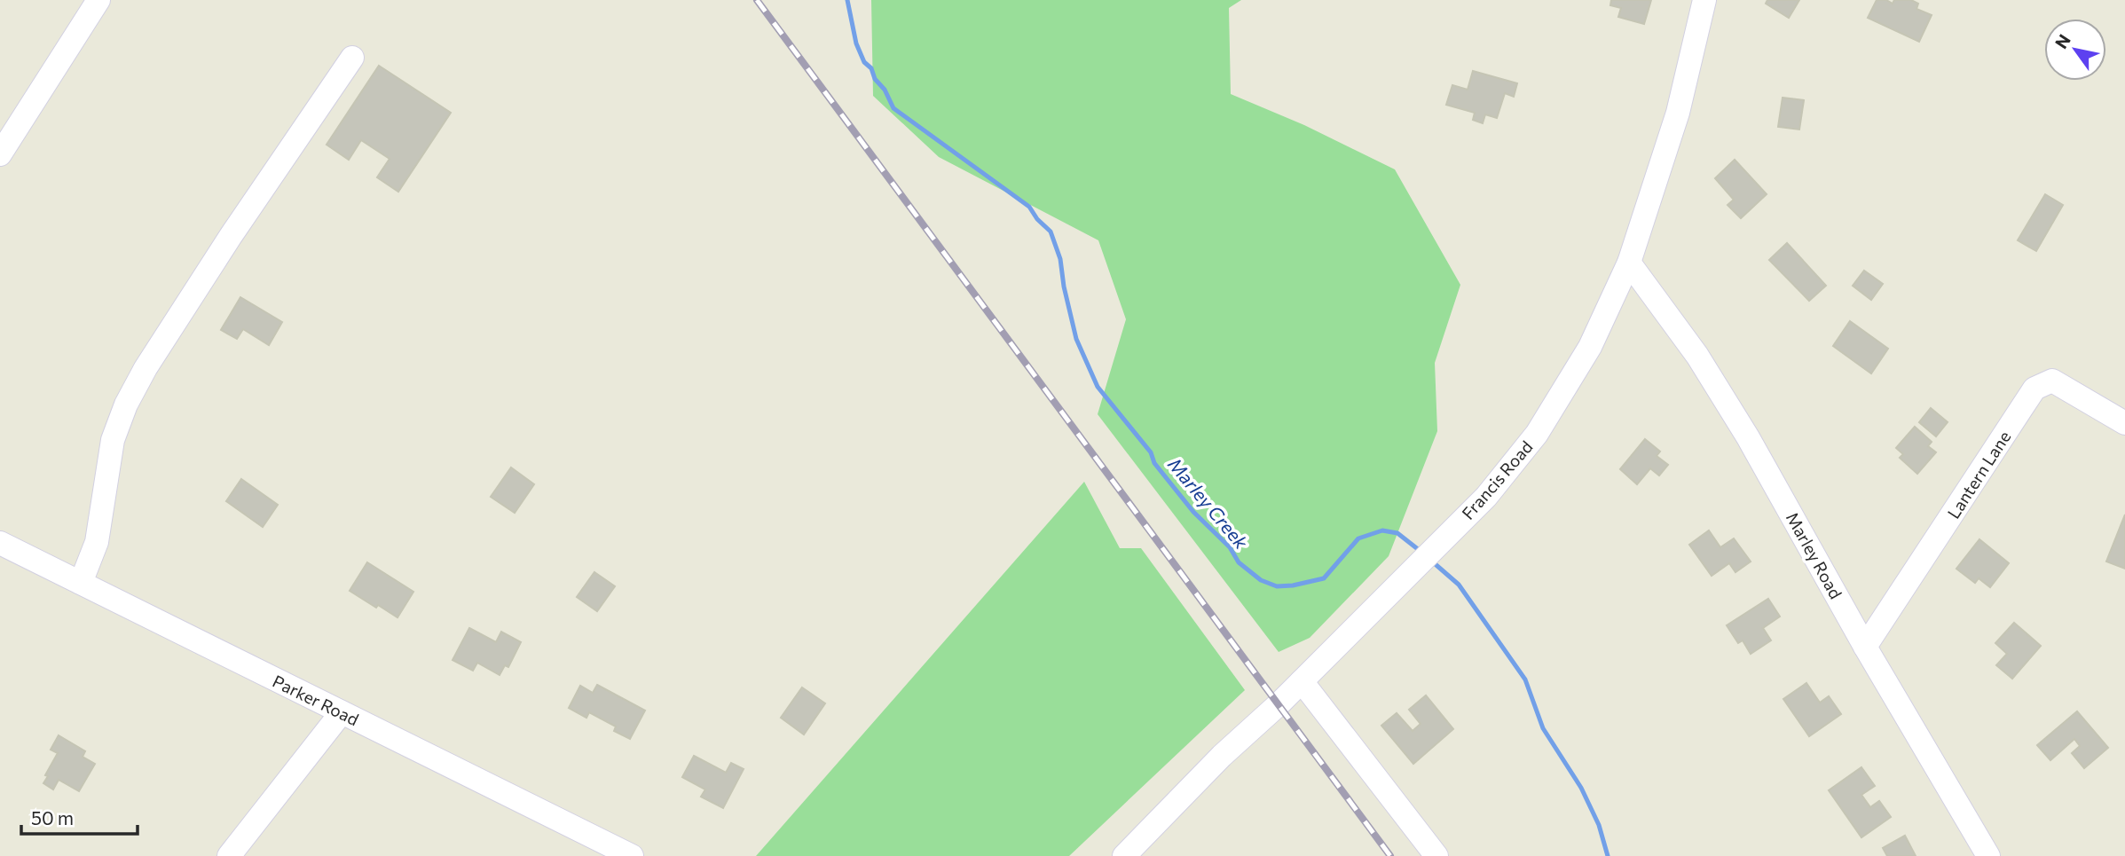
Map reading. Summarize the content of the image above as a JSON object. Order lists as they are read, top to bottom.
{
  "streets": {
    "street": [
      "Lantern Lane",
      "Francis Road",
      "Marley Road",
      "Parker Road"
    ]
  },
  "crossings": [
    ["Lantern Lane", "Marley Road"],
    ["Francis Road", "Marley Road"]
  ],
  "water": ["Marley Creek"],
  "scale_bar": "50 m",
  "north": "top left"
}
